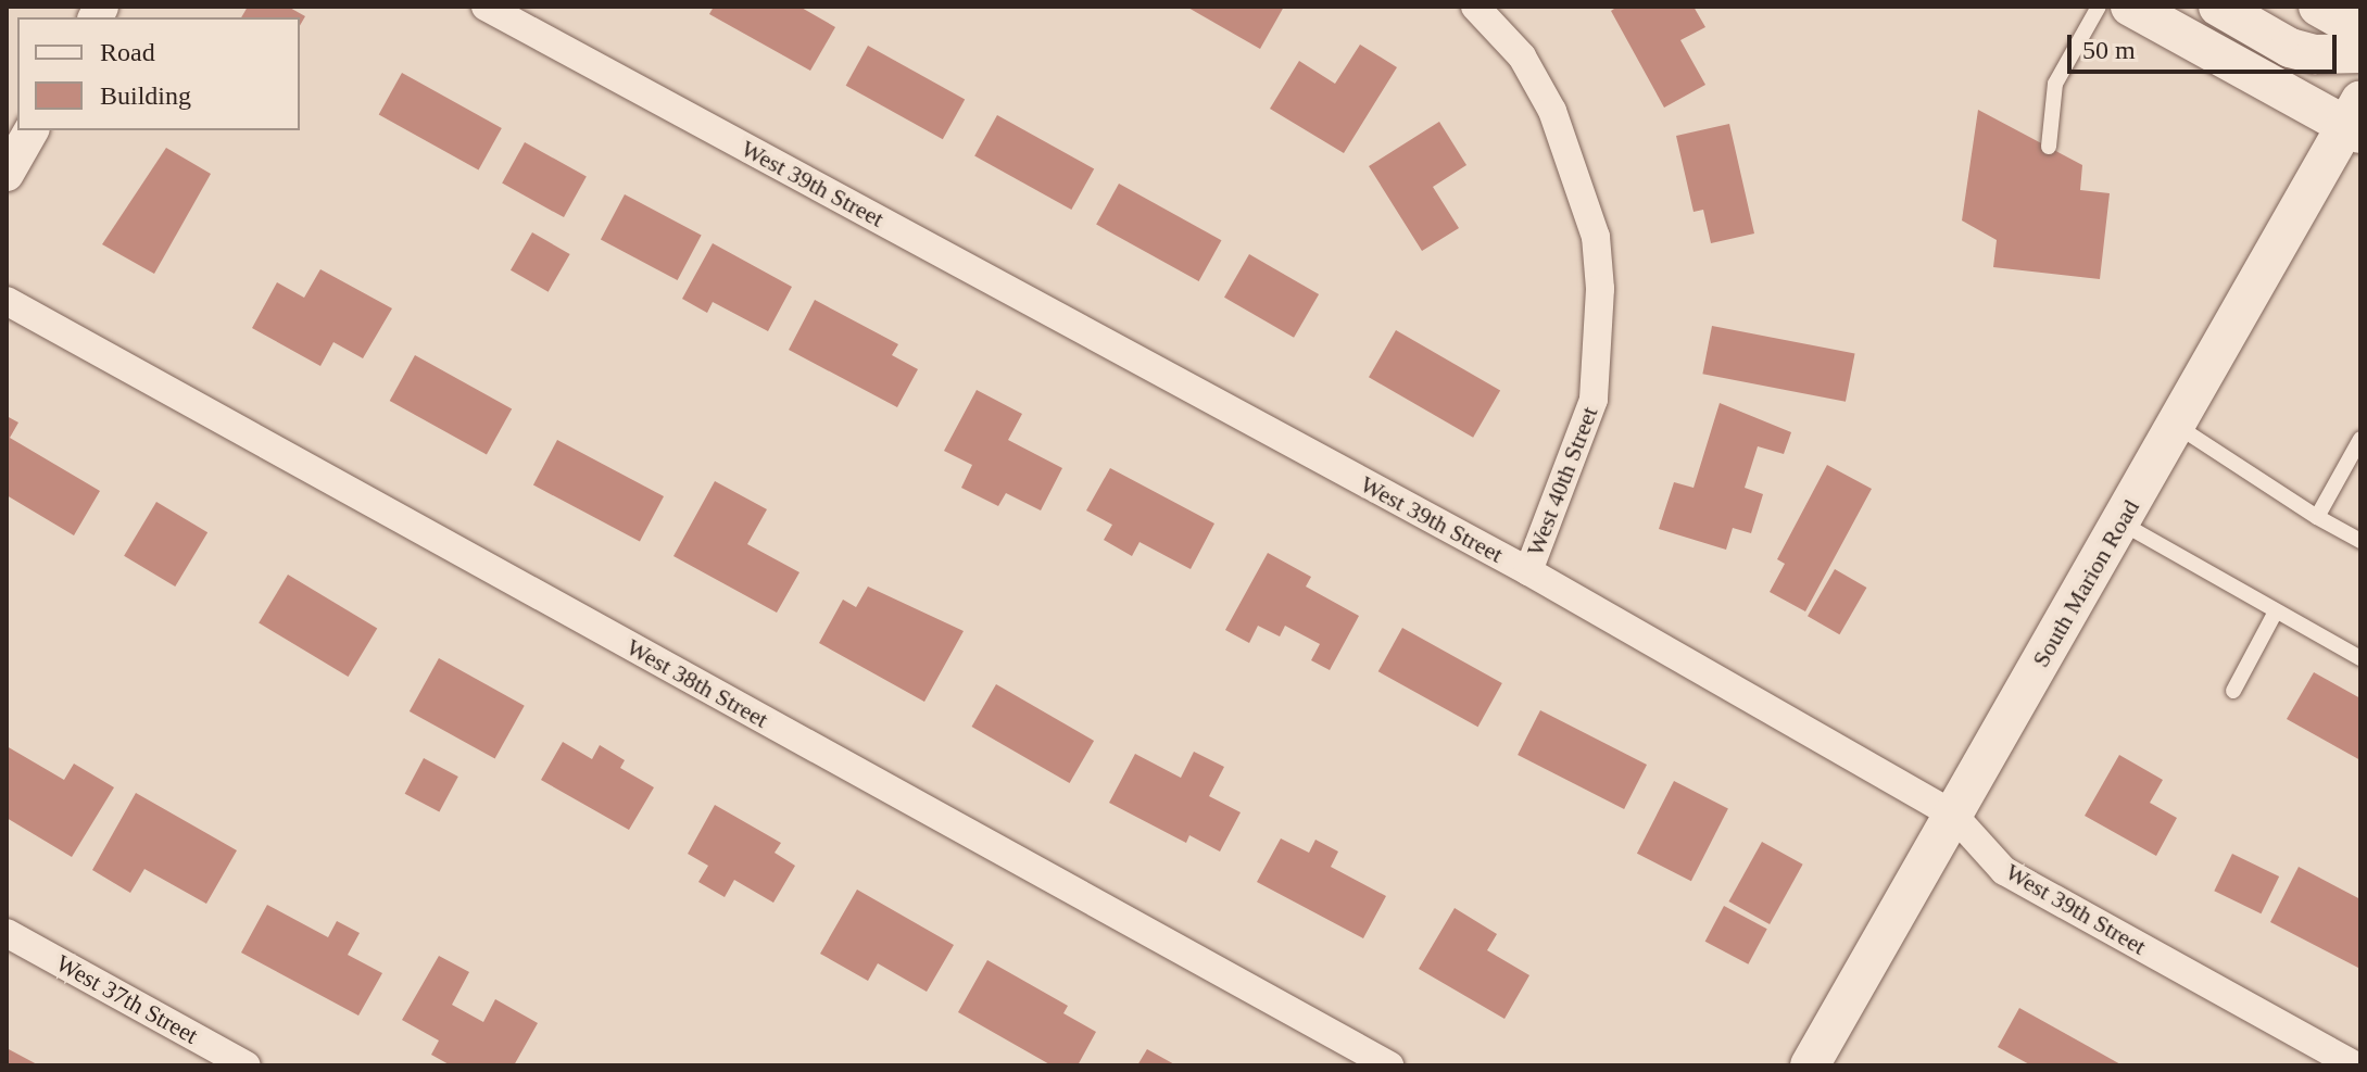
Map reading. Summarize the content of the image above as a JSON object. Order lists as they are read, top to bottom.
{
  "streets": {
    "main road": ["South Marion Road"],
    "street": [
      "West 39th Street",
      "West 40th Street",
      "West 38th Street",
      "West 37th Street"
    ]
  },
  "crossings": [
    ["West 39th Street", "West 40th Street"],
    ["West 39th Street", "South Marion Road"]
  ],
  "legend": ["Road", "Building"],
  "scale_bar": "50 m"
}
